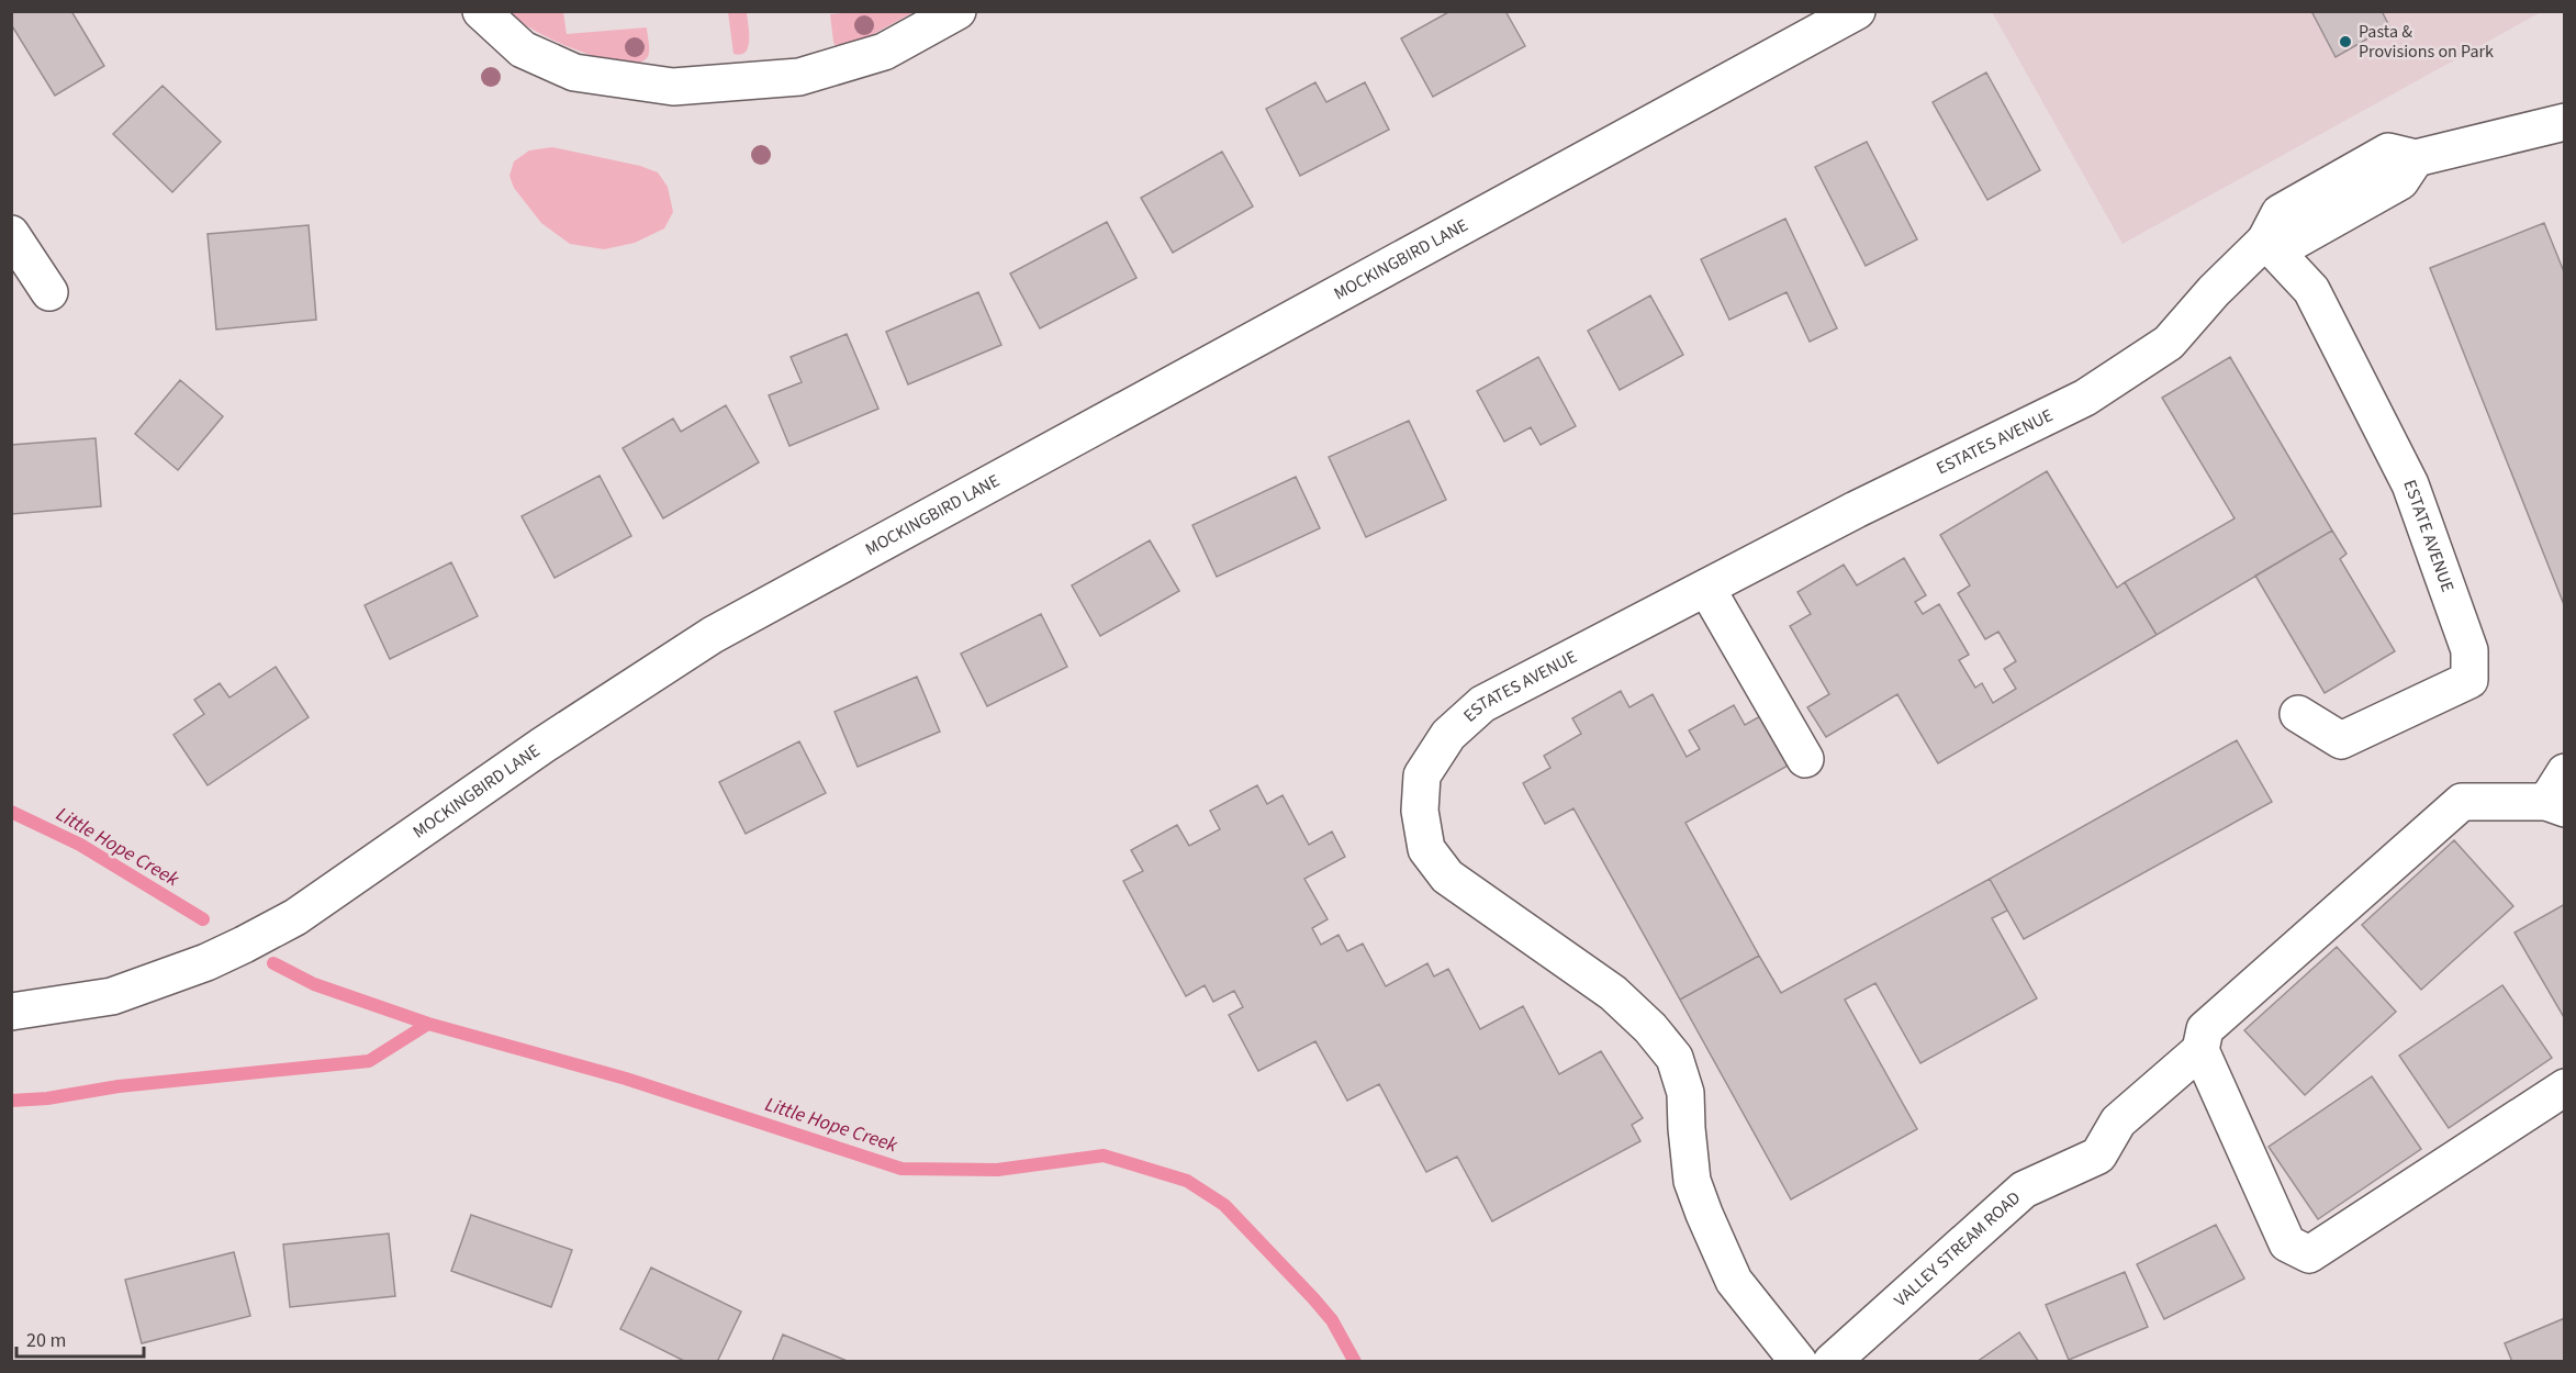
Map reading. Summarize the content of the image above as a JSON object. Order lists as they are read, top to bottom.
{
  "streets": {
    "street": [
      "MOCKINGBIRD LANE",
      "ESTATES AVENUE",
      "ESTATE AVENUE",
      "VALLEY STREAM ROAD"
    ]
  },
  "crossings": [
    ["ESTATES AVENUE", "ESTATE AVENUE"]
  ],
  "water": ["Little Hope Creek"],
  "places": ["Pasta & Provisions on Park"],
  "scale_bar": "20 m"
}
